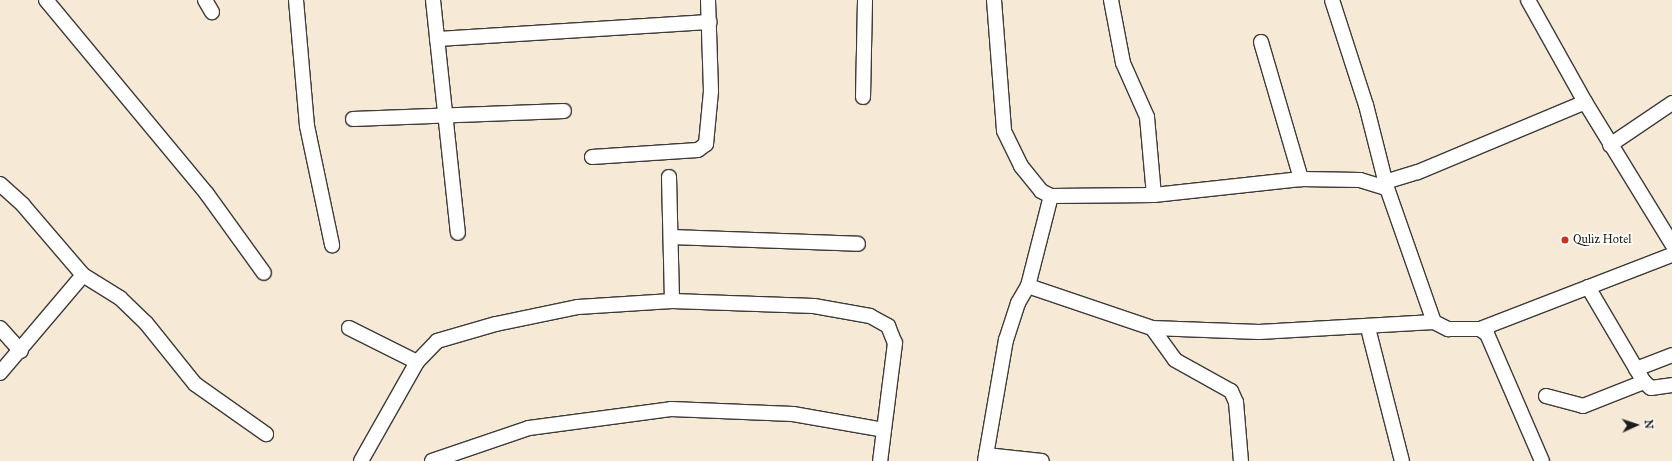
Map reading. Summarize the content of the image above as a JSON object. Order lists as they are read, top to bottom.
{
  "places": ["Quliz Hotel"],
  "north": "right"
}
